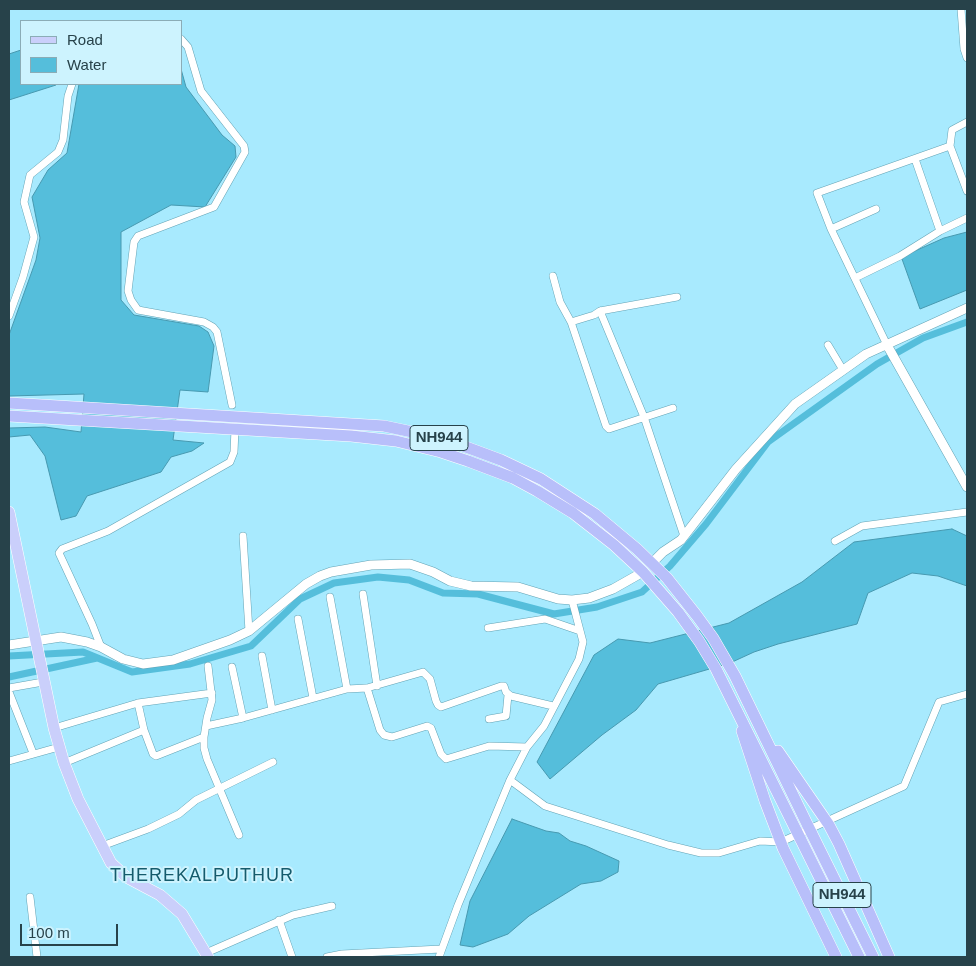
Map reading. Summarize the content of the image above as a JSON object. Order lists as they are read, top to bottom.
{
  "streets": {
    "highway": ["NH944"]
  },
  "districts": ["THEREKALPUTHUR"],
  "legend": ["Road", "Water"],
  "scale_bar": "100 m"
}
